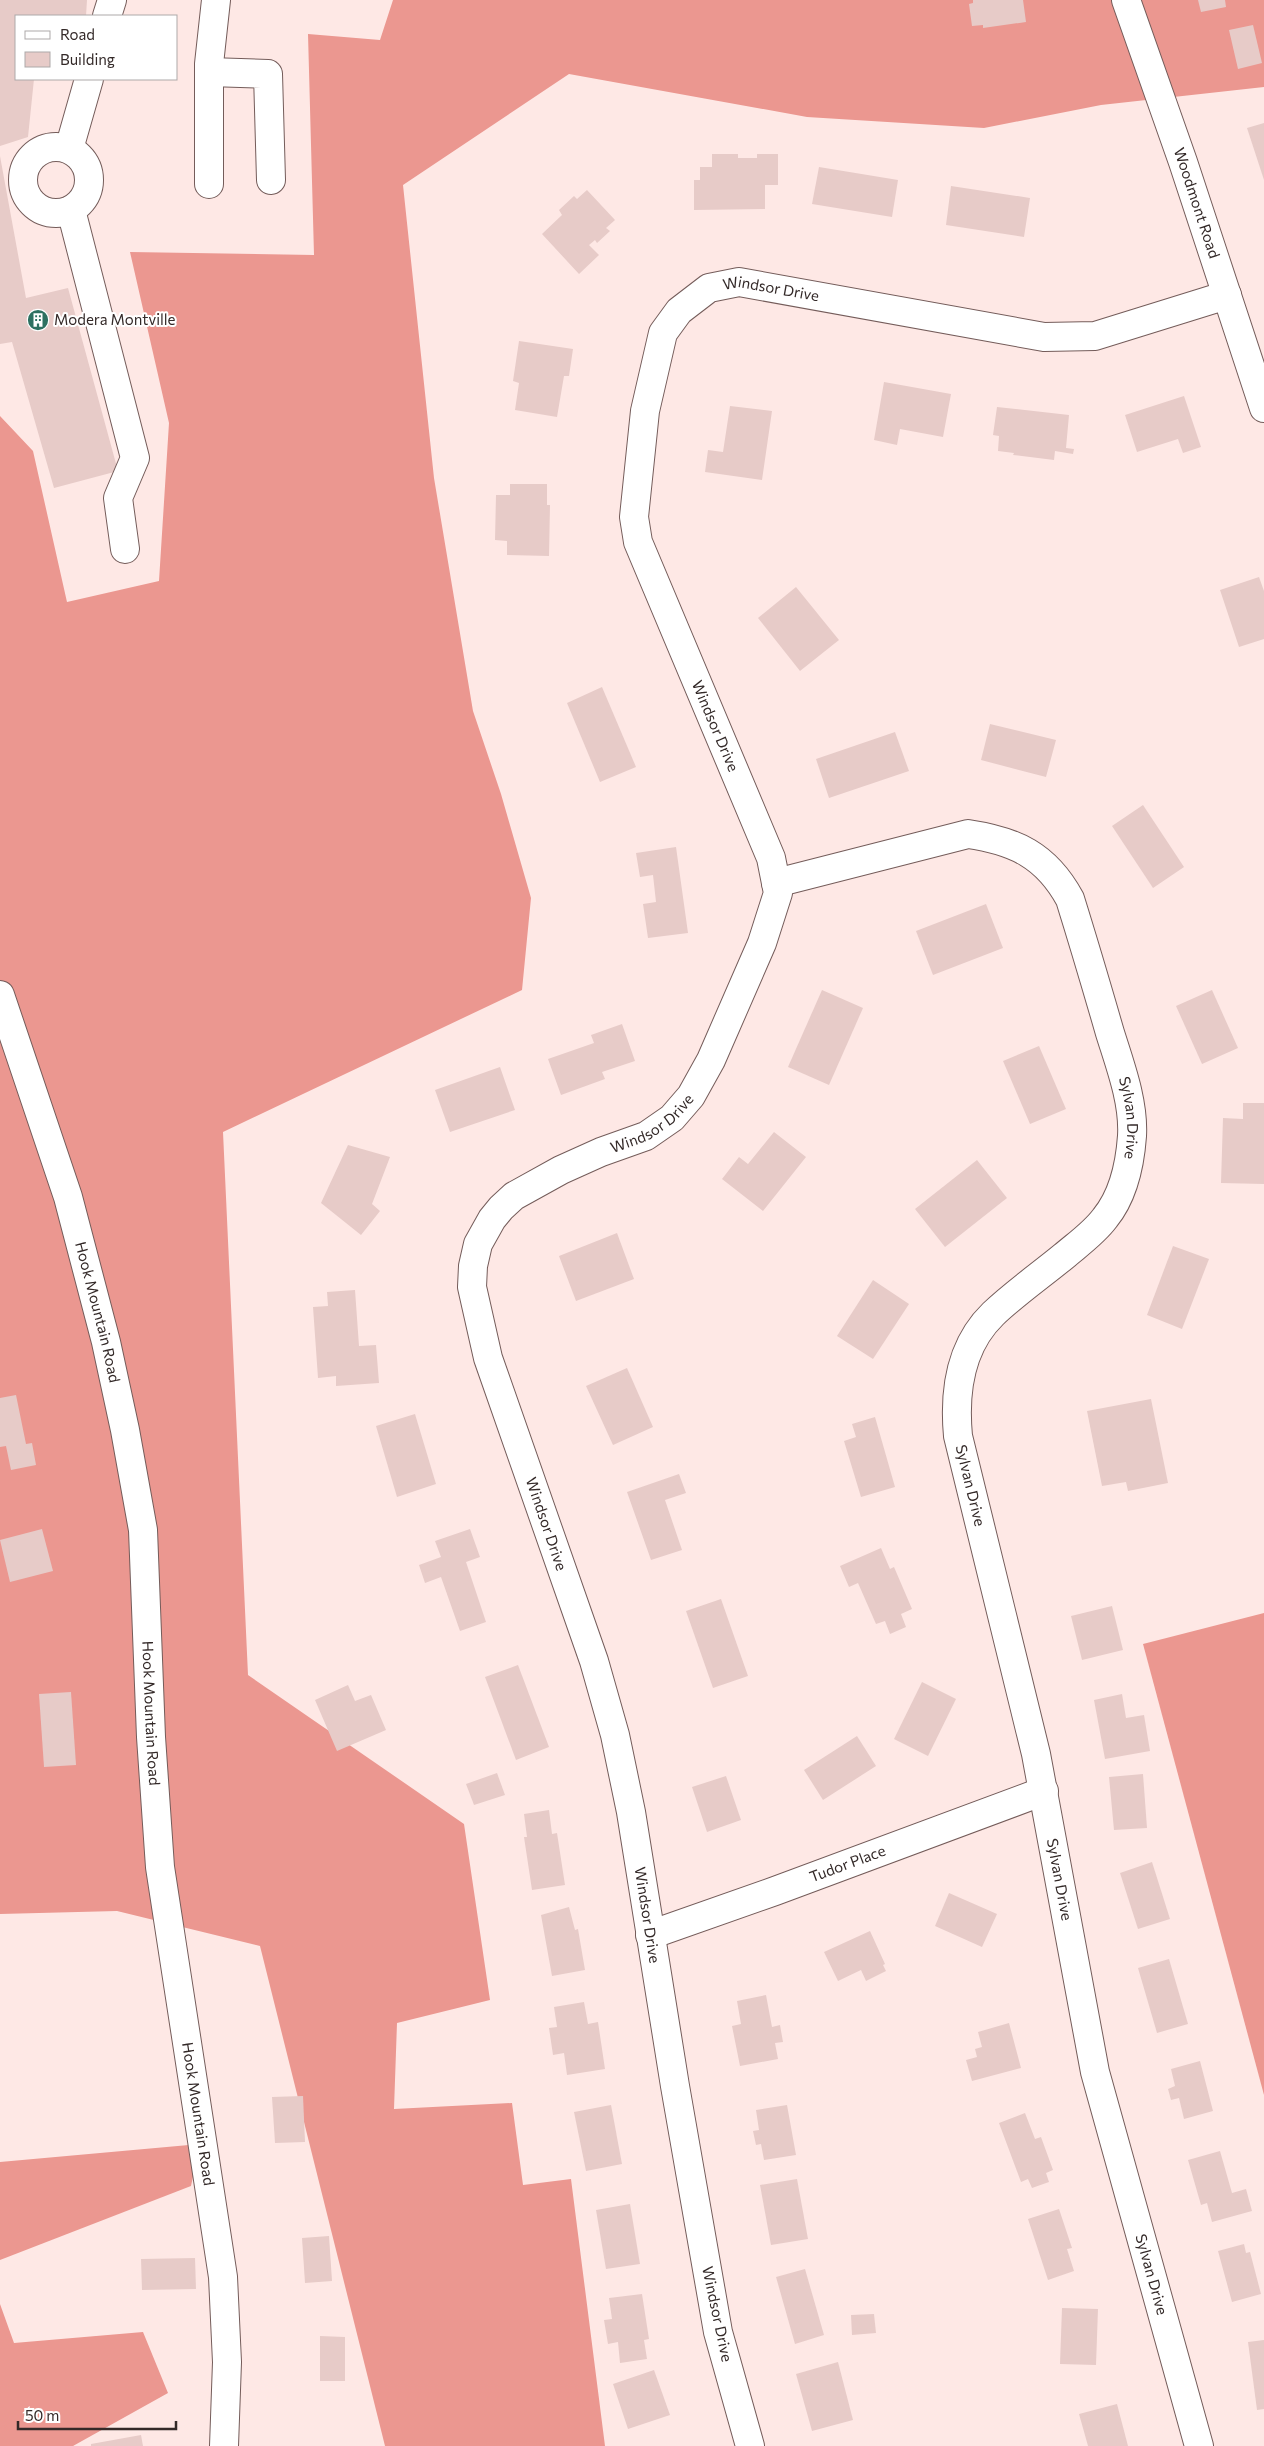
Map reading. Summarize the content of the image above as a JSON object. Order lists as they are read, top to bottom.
{
  "streets": {
    "street": [
      "Woodmont Road",
      "Windsor Drive",
      "Sylvan Drive",
      "Hook Mountain Road",
      "Tudor Place"
    ]
  },
  "crossings": [
    ["Woodmont Road", "Windsor Drive"],
    ["Windsor Drive", "Sylvan Drive"],
    ["Windsor Drive", "Tudor Place"],
    ["Sylvan Drive", "Tudor Place"]
  ],
  "places": {
    "building": ["Modera Montville"]
  },
  "legend": ["Road", "Building"],
  "scale_bar": "50 m"
}
